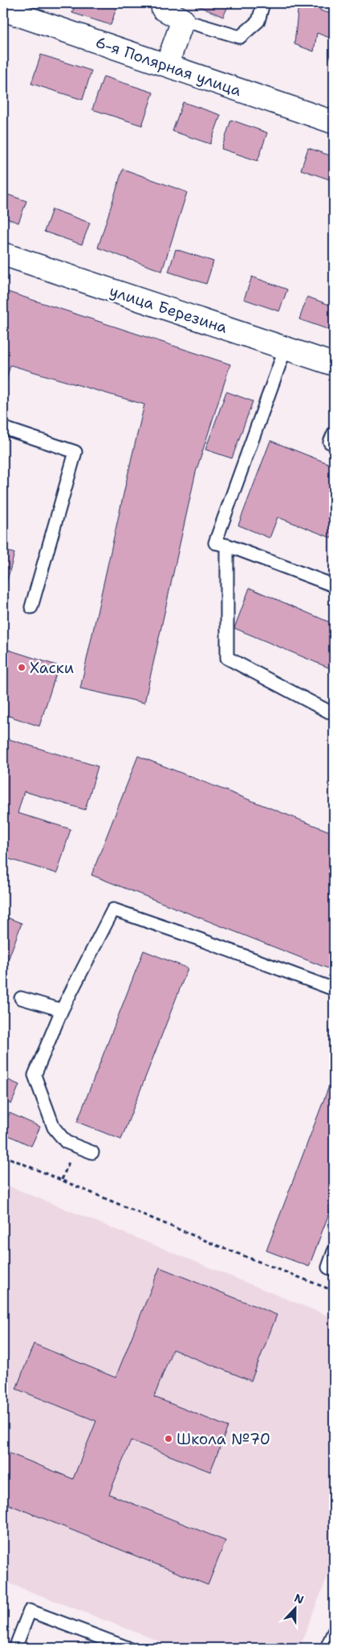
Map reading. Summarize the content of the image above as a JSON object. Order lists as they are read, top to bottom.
{
  "streets": {
    "street": ["6-я Полярная улица", "улица Березина"]
  },
  "places": ["Хаски", "Школа №70"],
  "north": "top"
}
